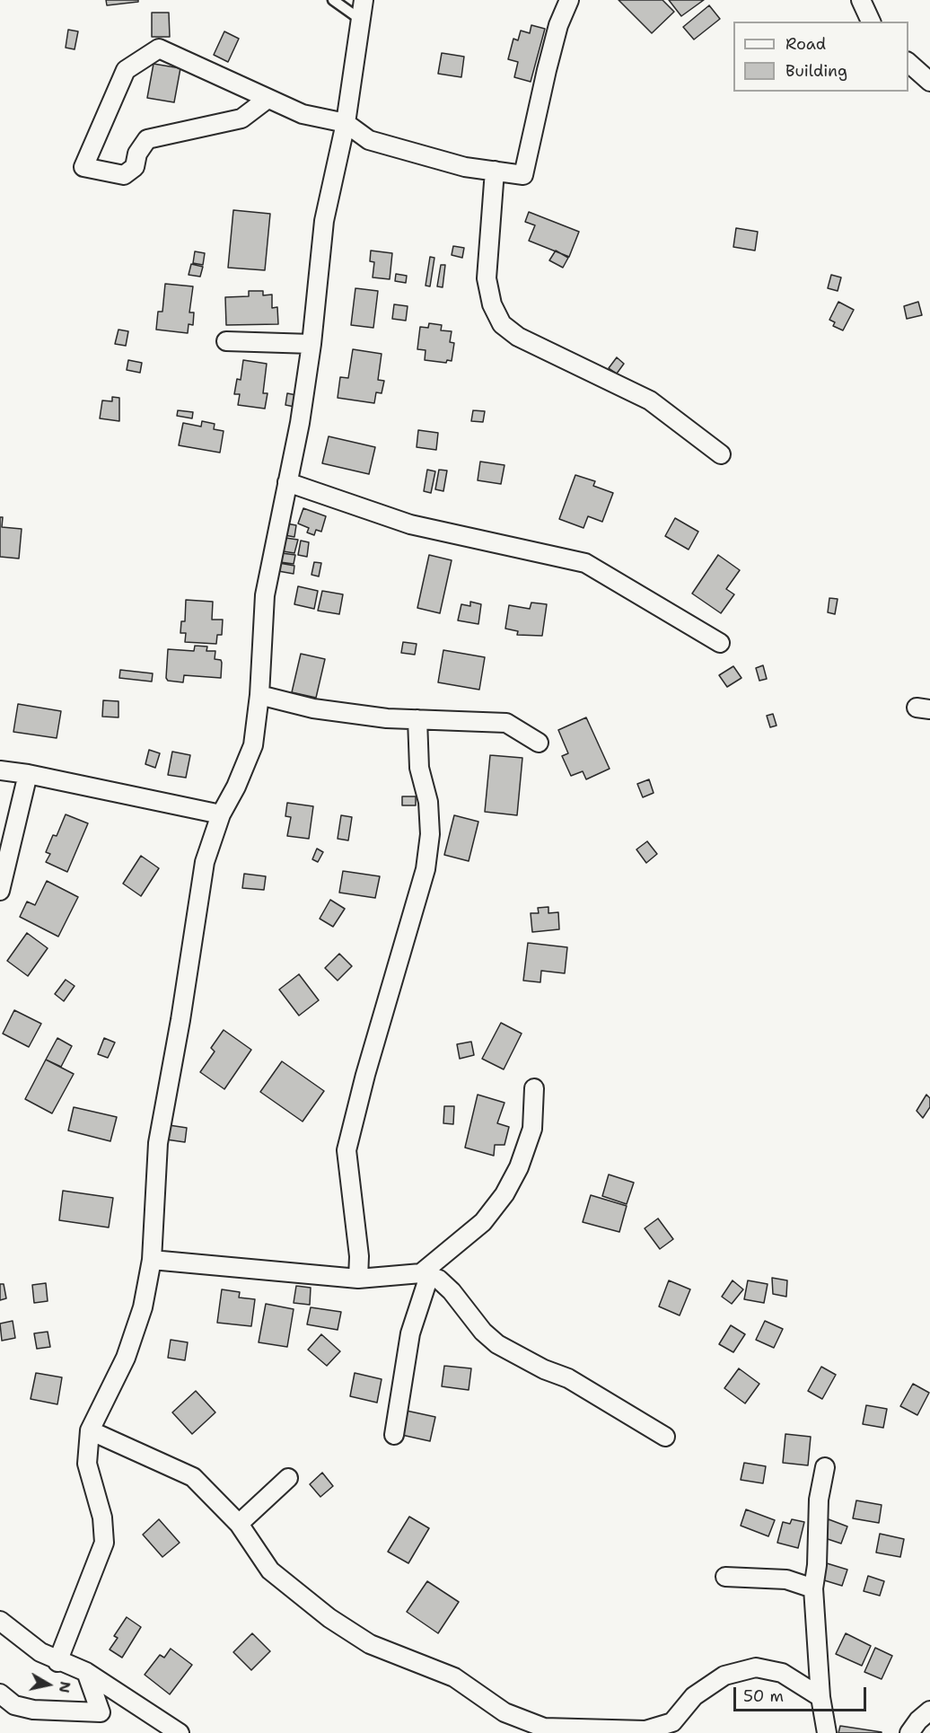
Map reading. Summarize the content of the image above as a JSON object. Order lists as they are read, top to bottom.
{
  "legend": ["Road", "Building"],
  "scale_bar": "50 m",
  "north": "right"
}
